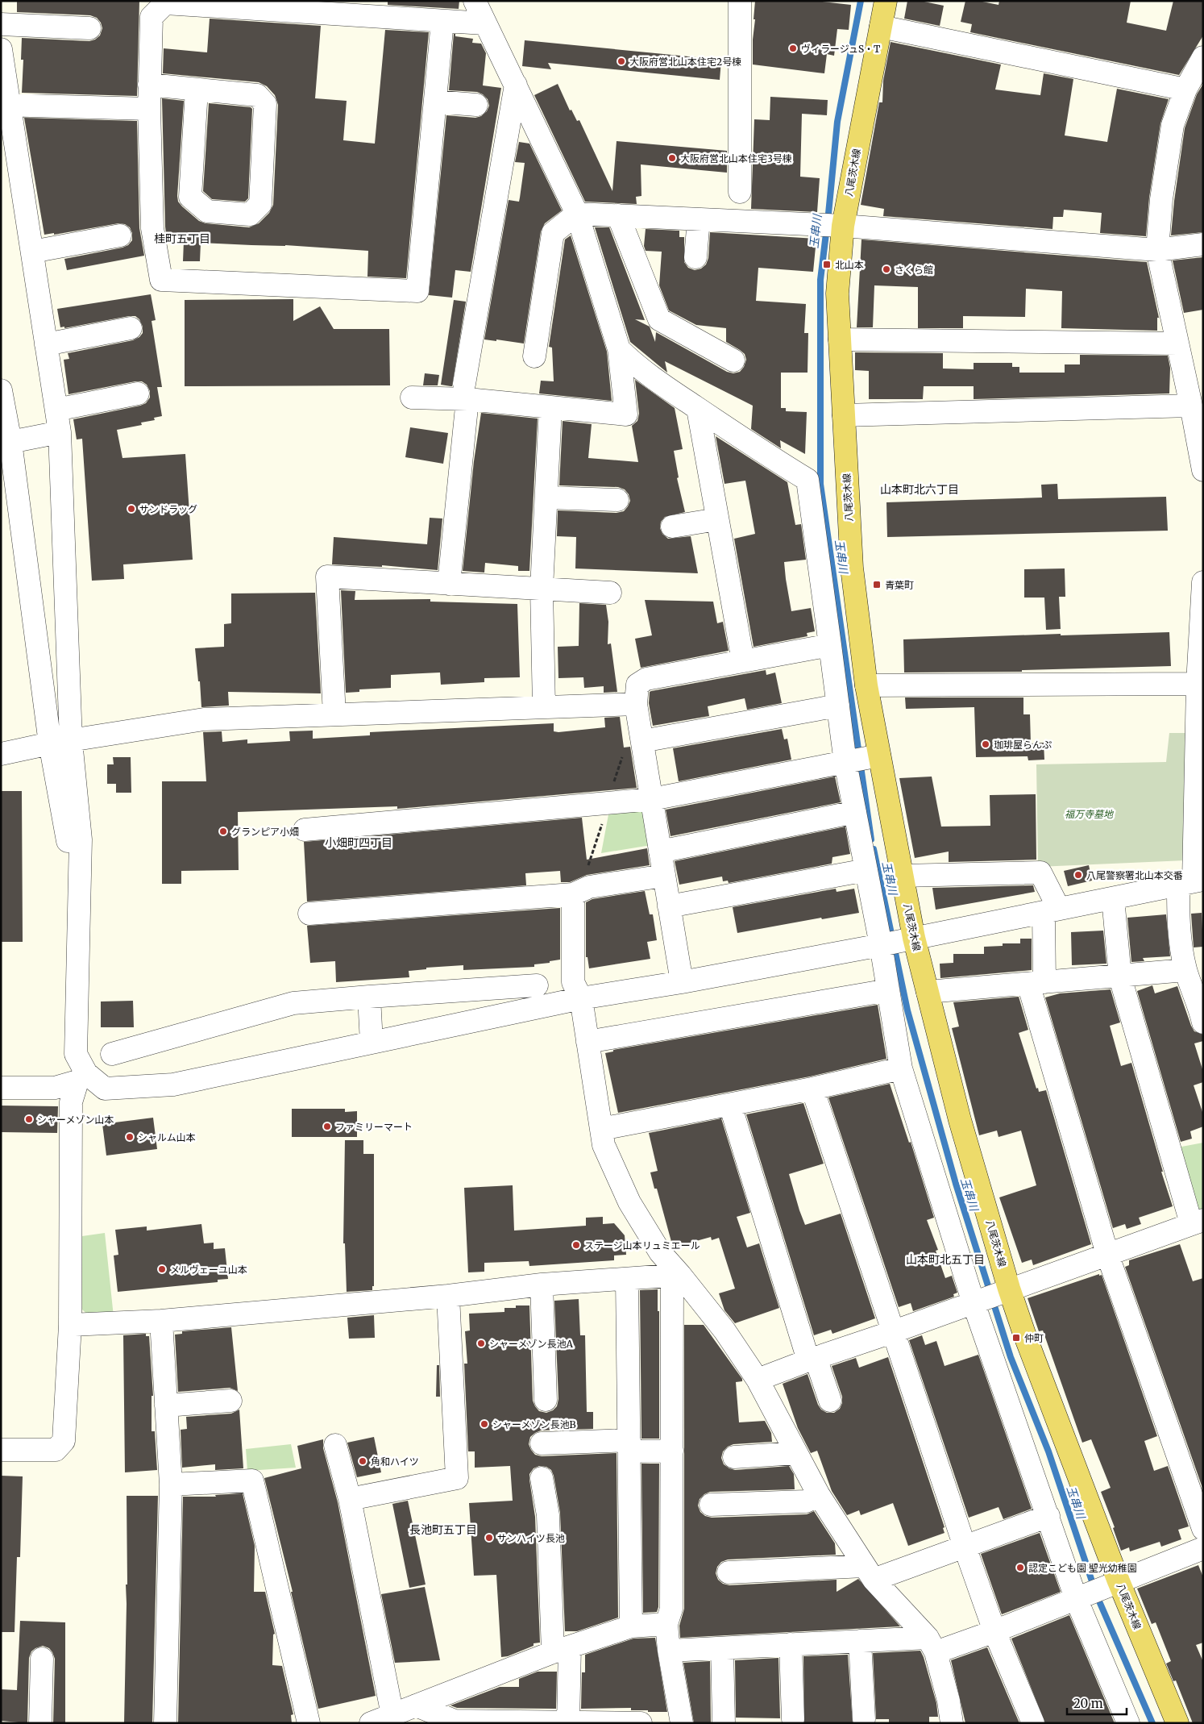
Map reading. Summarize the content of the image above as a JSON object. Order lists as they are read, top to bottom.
{
  "streets": {
    "main road": ["八尾茨木線"]
  },
  "districts": [
    "桂町五丁目",
    "山本町北六丁目",
    "小畑町四丁目",
    "山本町北五丁目",
    "長池町五丁目"
  ],
  "water": ["玉串川"],
  "parks": ["福万寺墓地"],
  "places": {
    "other": [
      "ヴィラージュS・T",
      "大阪府営北山本住宅2号棟",
      "大阪府営北山本住宅3号棟",
      "さくら館",
      "サンドラッグ",
      "珈琲屋らんぷ",
      "グランピア小畑",
      "八尾警察署北山本交番",
      "シャーメゾン山本",
      "ファミリーマート",
      "シャルム山本",
      "ステージ山本リュミエール",
      "メルヴェーユ山本",
      "シャーメゾン長池A",
      "シャーメゾン長池B",
      "角和ハイツ",
      "サンハイツ長池",
      "認定こども園 聖光幼稚園"
    ],
    "transit": ["北山本", "青葉町", "仲町"]
  },
  "scale_bar": "20 m"
}
